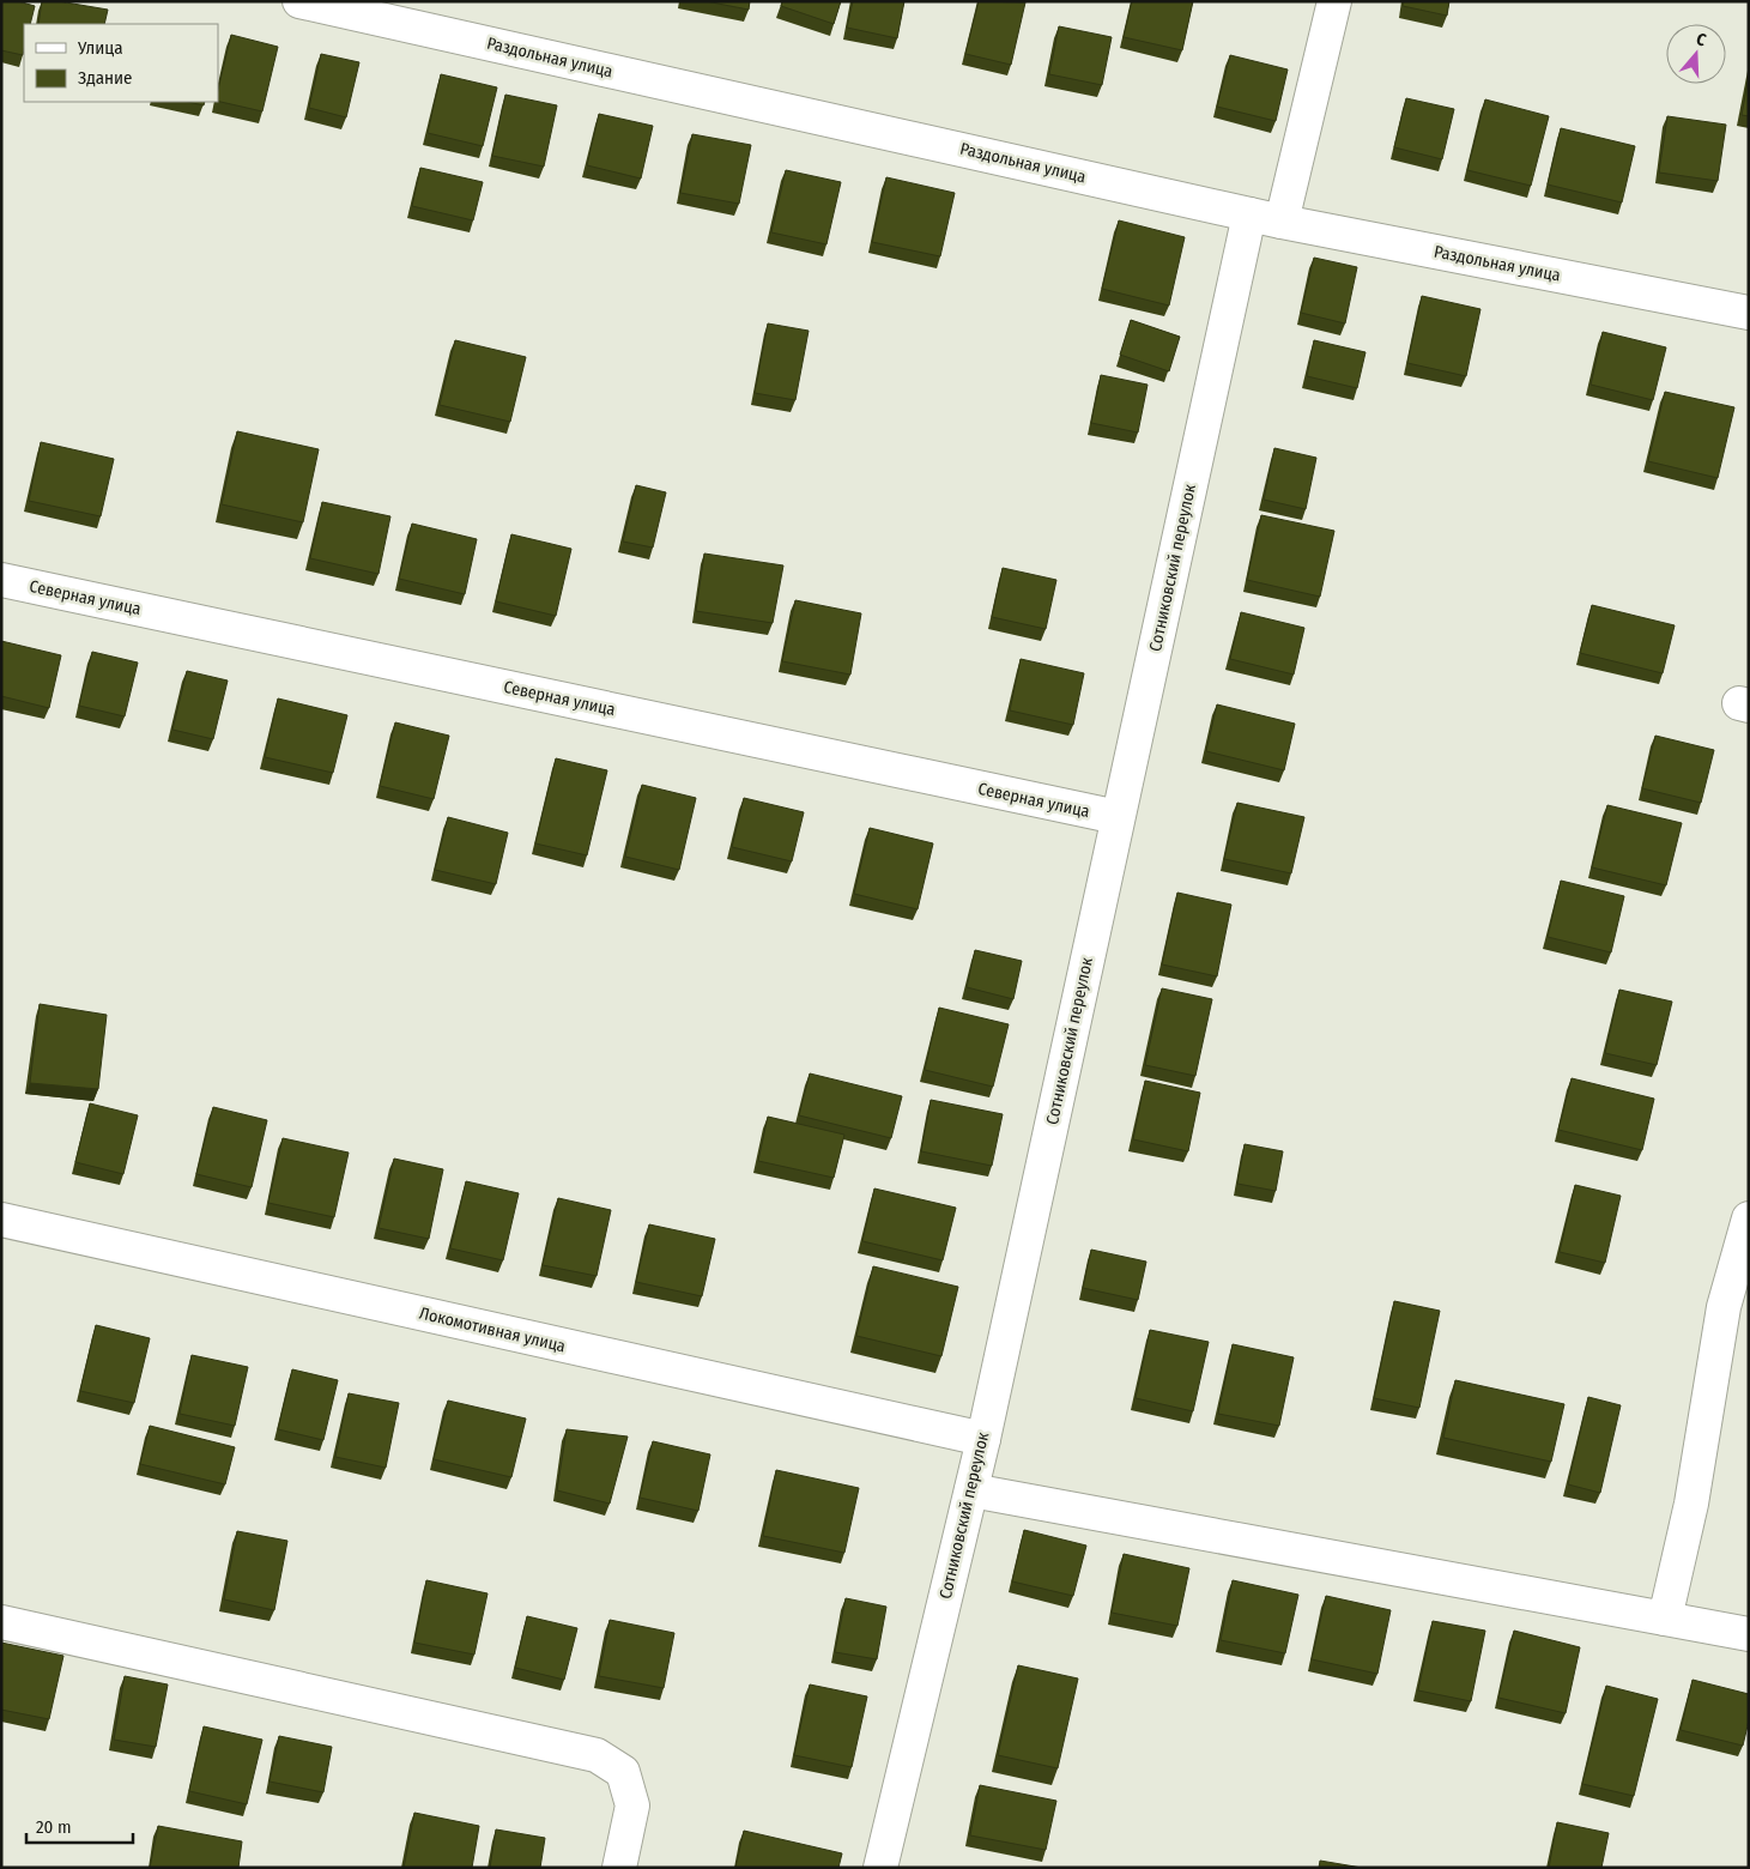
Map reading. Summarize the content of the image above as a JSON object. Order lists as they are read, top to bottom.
{
  "streets": {
    "street": [
      "Раздольная улица",
      "Сотниковский переулок",
      "Северная улица",
      "Локомотивная улица"
    ]
  },
  "crossings": [
    ["Раздольная улица", "Сотниковский переулок"],
    ["Сотниковский переулок", "Северная улица"],
    ["Сотниковский переулок", "Локомотивная улица"]
  ],
  "legend": ["Улица", "Здание"],
  "scale_bar": "20 m",
  "north": "top"
}
